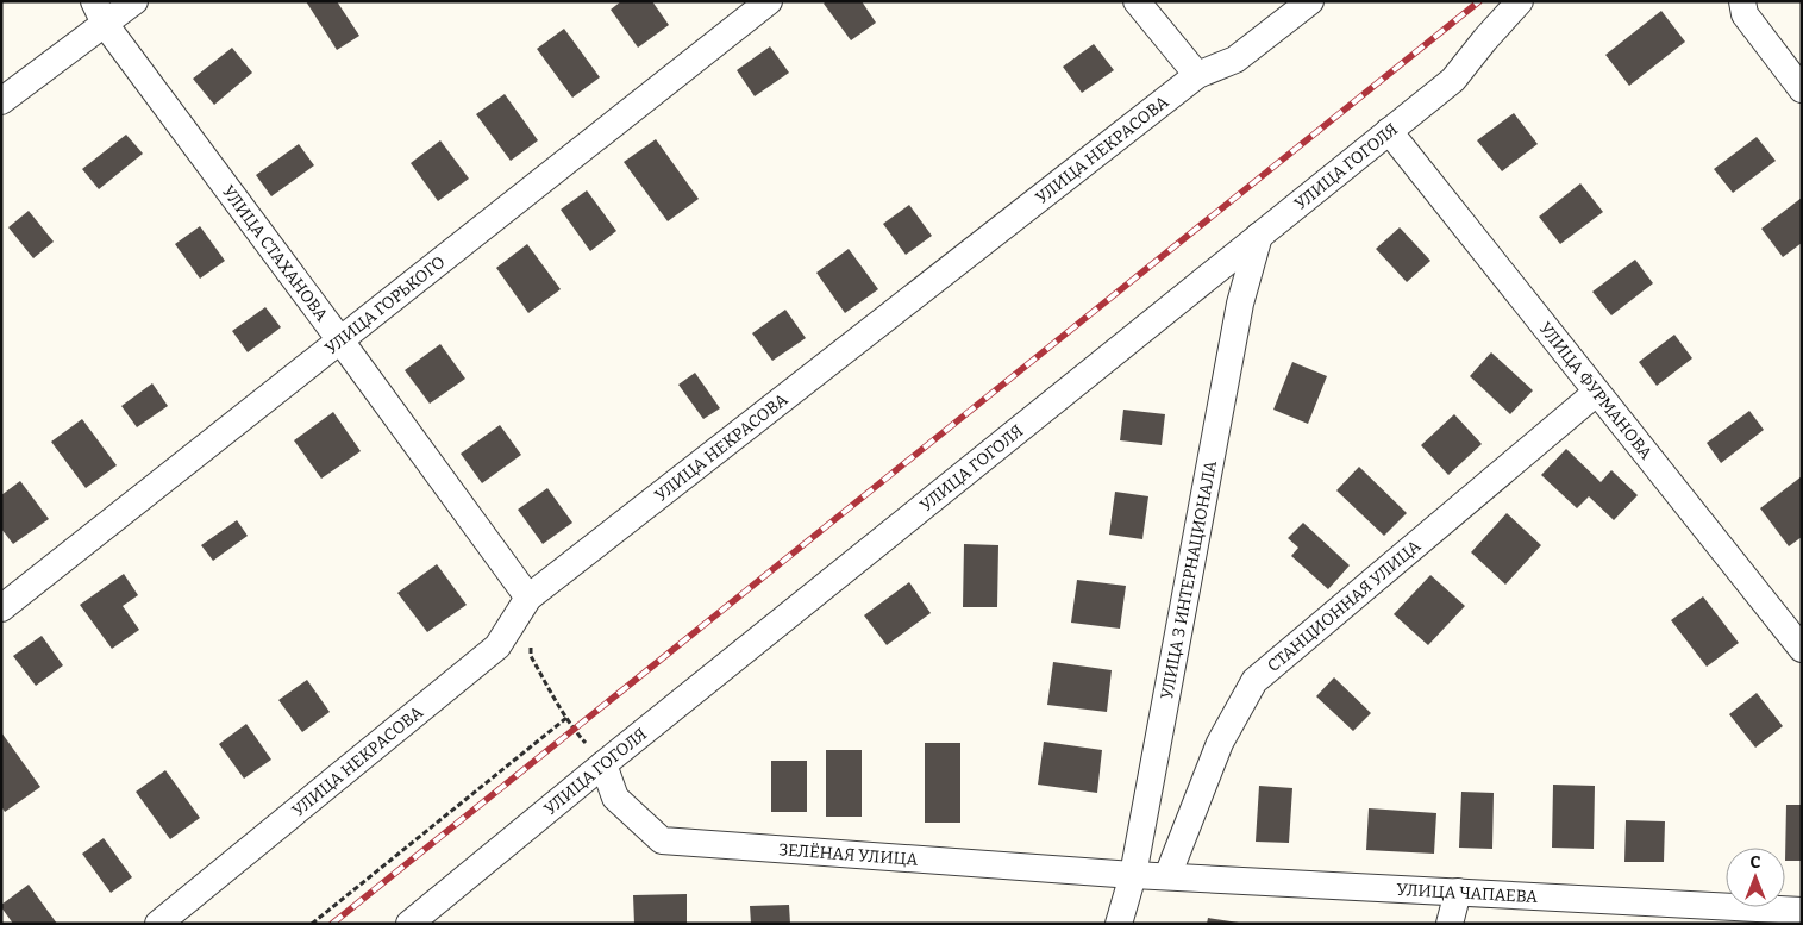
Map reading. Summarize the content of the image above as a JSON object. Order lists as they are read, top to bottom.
{
  "streets": {
    "street": [
      "УЛИЦА НЕКРАСОВА",
      "УЛИЦА ГОГОЛЯ",
      "УЛИЦА СТАХАНОВА",
      "УЛИЦА ГОРЬКОГО",
      "УЛИЦА ФУРМАНОВА",
      "УЛИЦА 3 ИНТЕРНАЦИОНАЛА",
      "СТАНЦИОННАЯ УЛИЦА",
      "ЗЕЛЁНАЯ УЛИЦА",
      "УЛИЦА ЧАПАЕВА"
    ]
  },
  "crossings": [
    ["УЛИЦА НЕКРАСОВА", "УЛИЦА СТАХАНОВА"],
    ["УЛИЦА ГОГОЛЯ", "УЛИЦА ФУРМАНОВА"],
    ["УЛИЦА ГОГОЛЯ", "УЛИЦА 3 ИНТЕРНАЦИОНАЛА"],
    ["УЛИЦА ГОГОЛЯ", "ЗЕЛЁНАЯ УЛИЦА"],
    ["УЛИЦА СТАХАНОВА", "УЛИЦА ГОРЬКОГО"],
    ["УЛИЦА ФУРМАНОВА", "СТАНЦИОННАЯ УЛИЦА"],
    ["УЛИЦА 3 ИНТЕРНАЦИОНАЛА", "ЗЕЛЁНАЯ УЛИЦА"],
    ["УЛИЦА 3 ИНТЕРНАЦИОНАЛА", "УЛИЦА ЧАПАЕВА"],
    ["СТАНЦИОННАЯ УЛИЦА", "УЛИЦА ЧАПАЕВА"],
    ["ЗЕЛЁНАЯ УЛИЦА", "УЛИЦА ЧАПАЕВА"]
  ],
  "north": "top"
}
